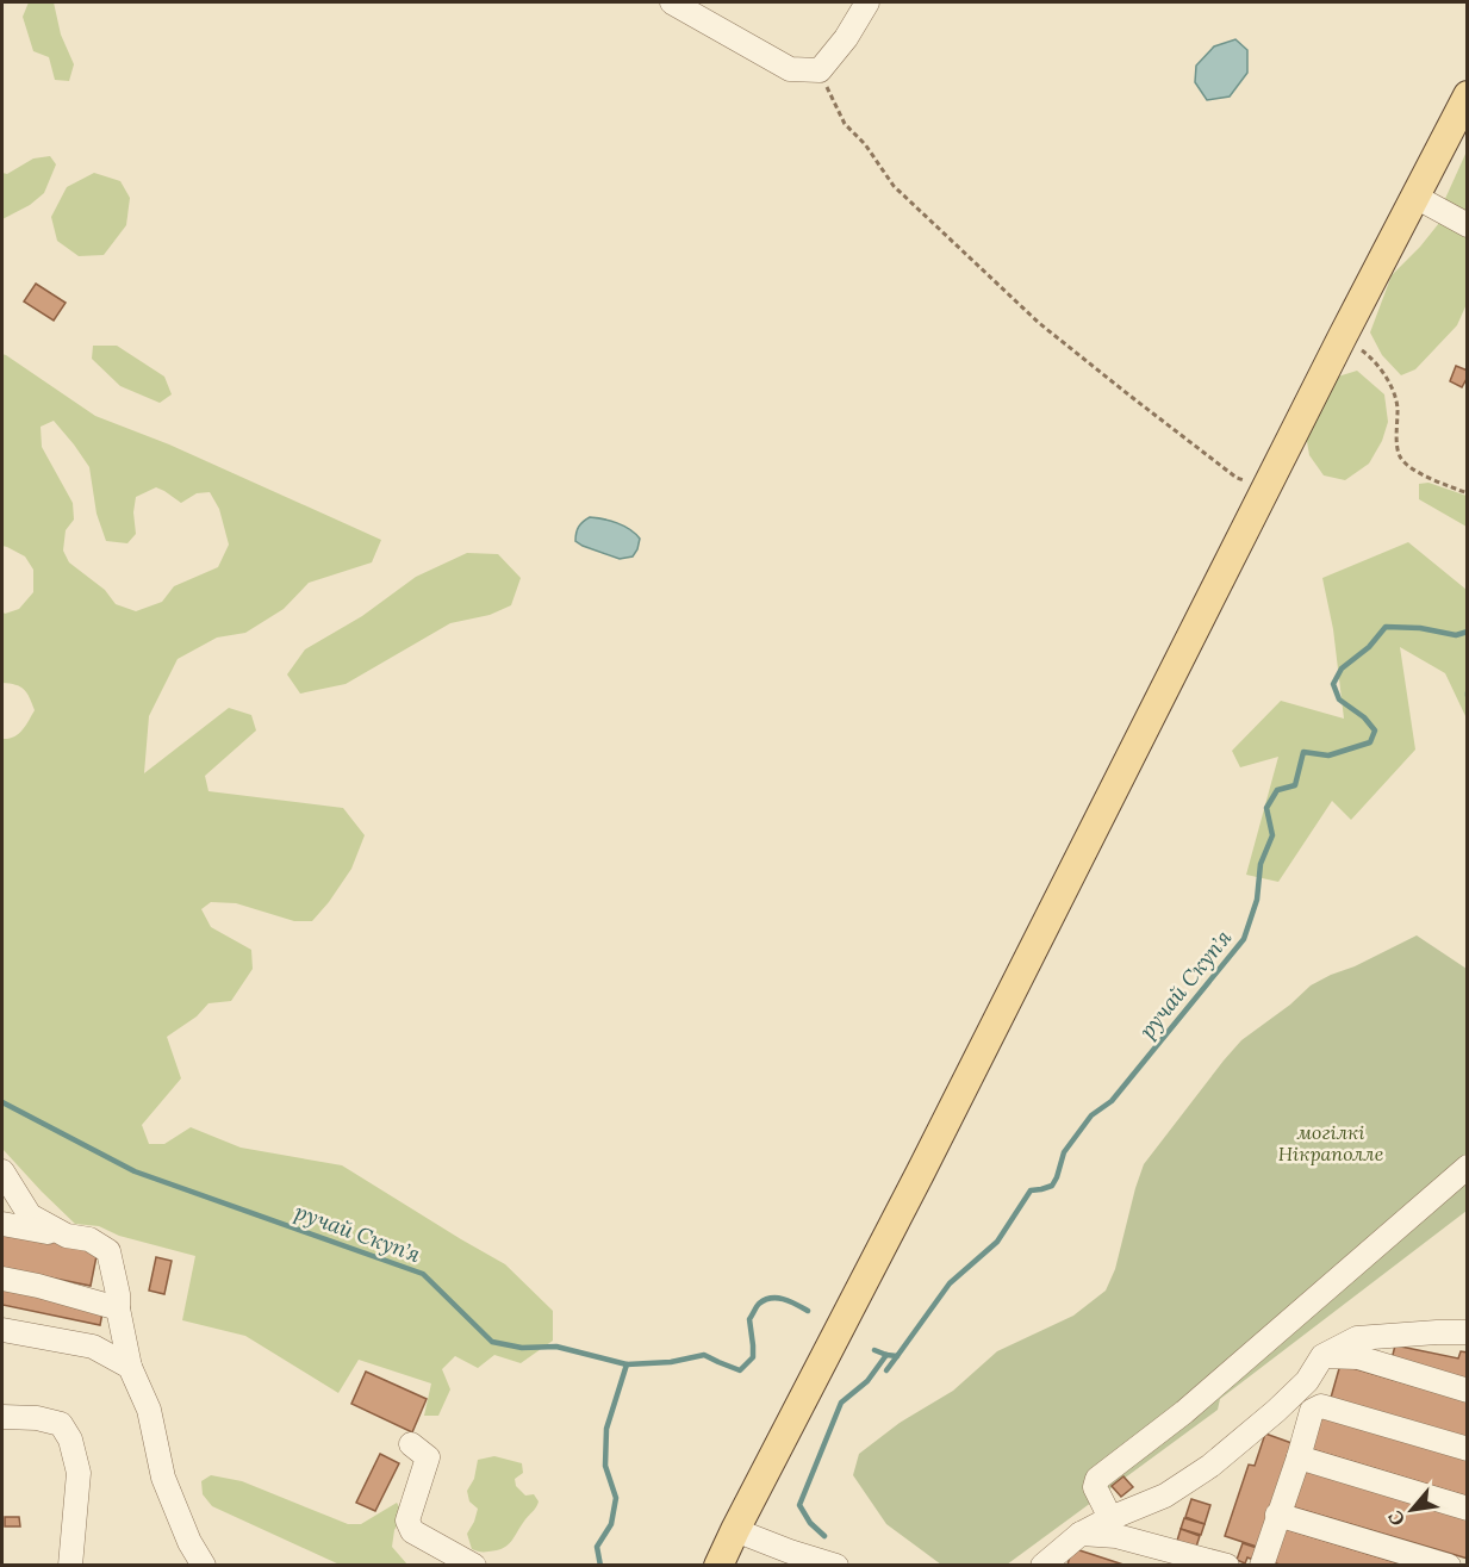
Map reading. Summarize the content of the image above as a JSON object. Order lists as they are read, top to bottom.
{
  "water": ["ручай Скупʼя"],
  "parks": ["могілкі Нікраполле"],
  "north": "bottom left"
}
